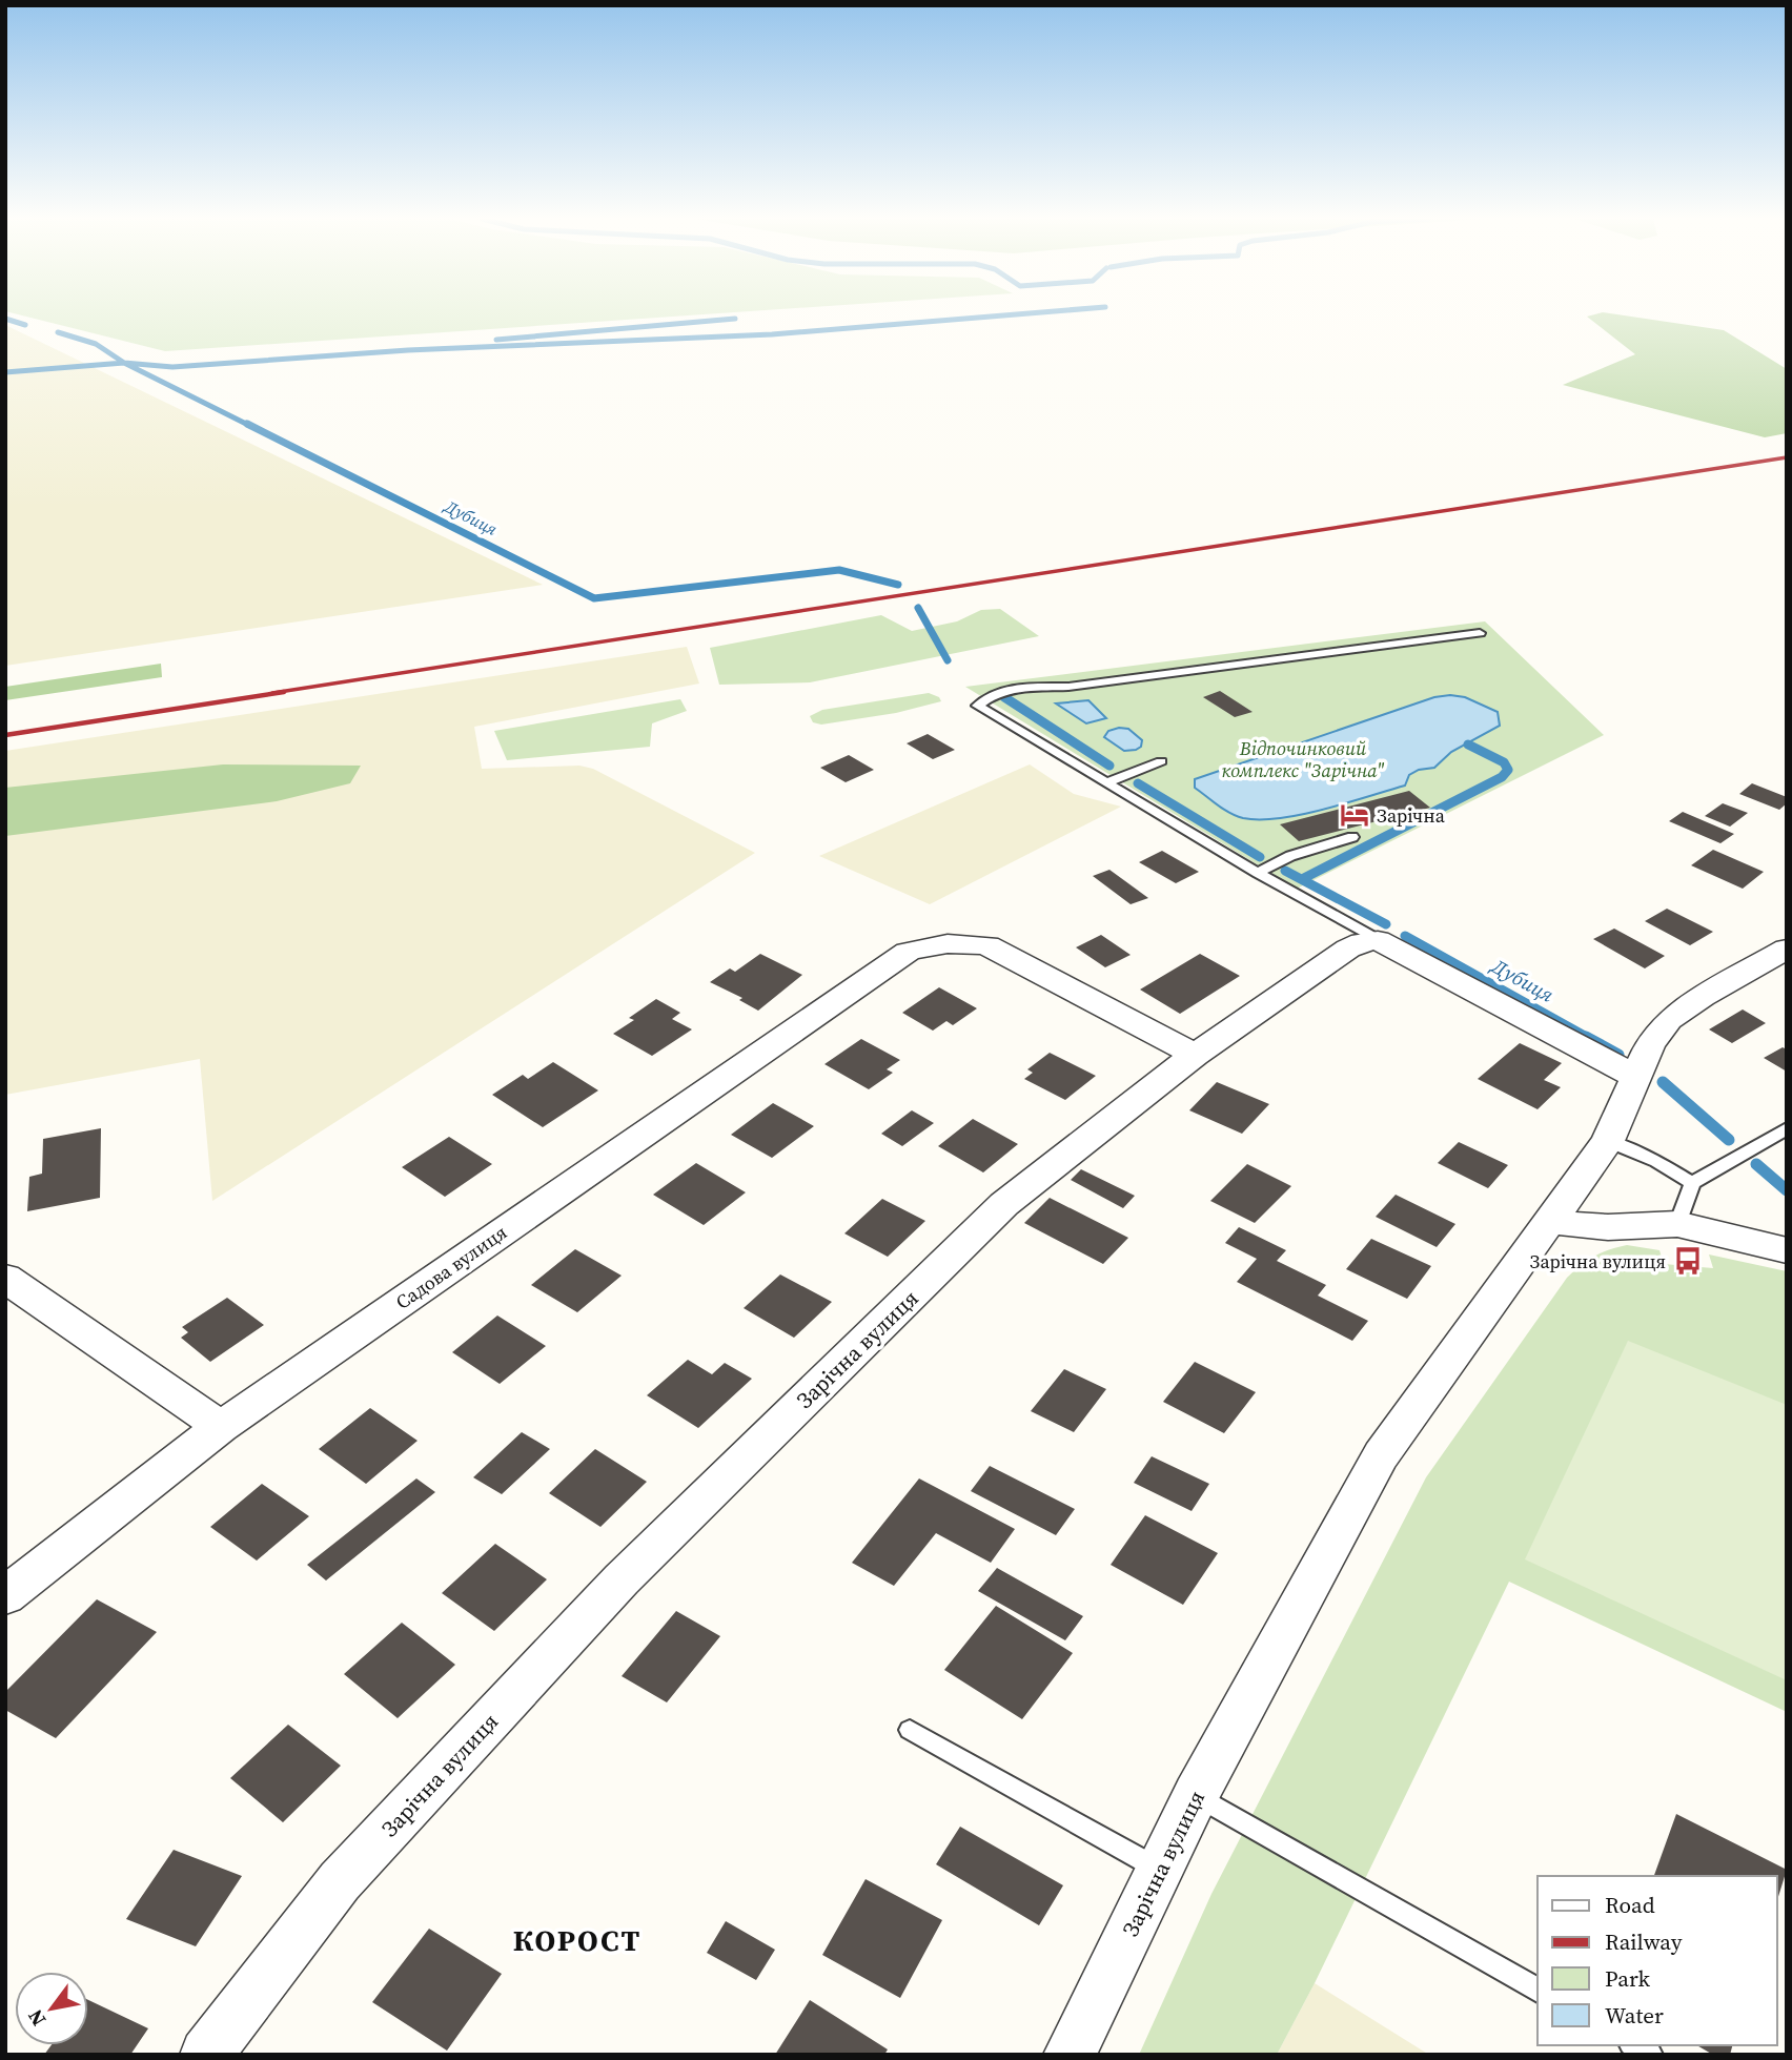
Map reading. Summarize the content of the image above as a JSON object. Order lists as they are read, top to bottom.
{
  "streets": {
    "street": ["Садова вулиця", "Зарічна вулиця"]
  },
  "crossings": [
    ["Садова вулиця", "Зарічна вулиця"]
  ],
  "districts": ["КОРОСТ"],
  "water": ["Дубиця"],
  "parks": ["Відпочинковий комплекс \"Зарічна\""],
  "places": {
    "hotel": ["Зарічна"],
    "bus stop": ["Зарічна вулиця"]
  },
  "legend": [
    "Road",
    "Railway",
    "Park",
    "Water"
  ],
  "north": "bottom left"
}
